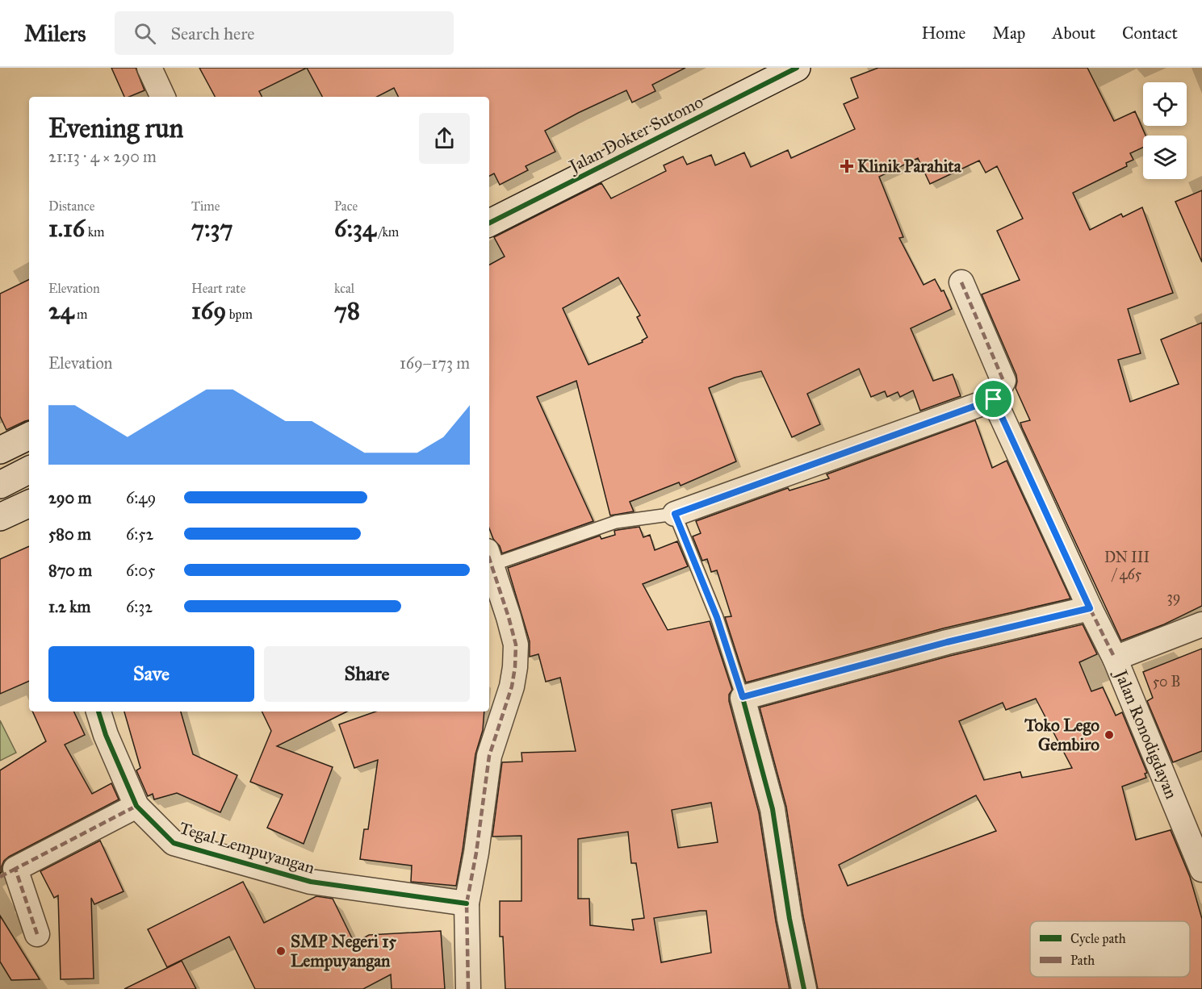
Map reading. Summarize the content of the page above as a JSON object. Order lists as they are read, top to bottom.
{
  "streets": {
    "main road": ["Jalan Dokter Sutomo"],
    "street": ["Jalan Ronodigdayan", "Tegal Lempuyangan"]
  },
  "places": {
    "health": ["Klinik Parahita"],
    "other": ["Toko Lego Gembiro", "SMP Negeri 15 Lempuyangan"]
  },
  "house_numbers": ["DN III / 465", "39", "50 B"],
  "legend": ["Cycle path", "Path"],
  "page": {
    "header": "Milers",
    "search": "Search here",
    "nav": [
      "Home",
      "Map",
      "About",
      "Contact"
    ],
    "heading": ["Evening run", "21:13 · 4 × 290 m"],
    "stats": [
      ["Distance", "1.16 km"],
      ["Time", "7:37"],
      ["Pace", "6:34 /km"],
      ["Elevation", "24 m"],
      ["Heart rate", "169 bpm"],
      ["kcal", "78"]
    ],
    "chart": ["Elevation", "169–173 m"],
    "list": [
      {
        "name": "290 m",
        "note": "6:49"
      },
      {
        "name": "580 m",
        "note": "6:52"
      },
      {
        "name": "870 m",
        "note": "6:05"
      },
      {
        "name": "1.2 km",
        "note": "6:32"
      }
    ],
    "buttons": ["Save", "Share"]
  }
}
